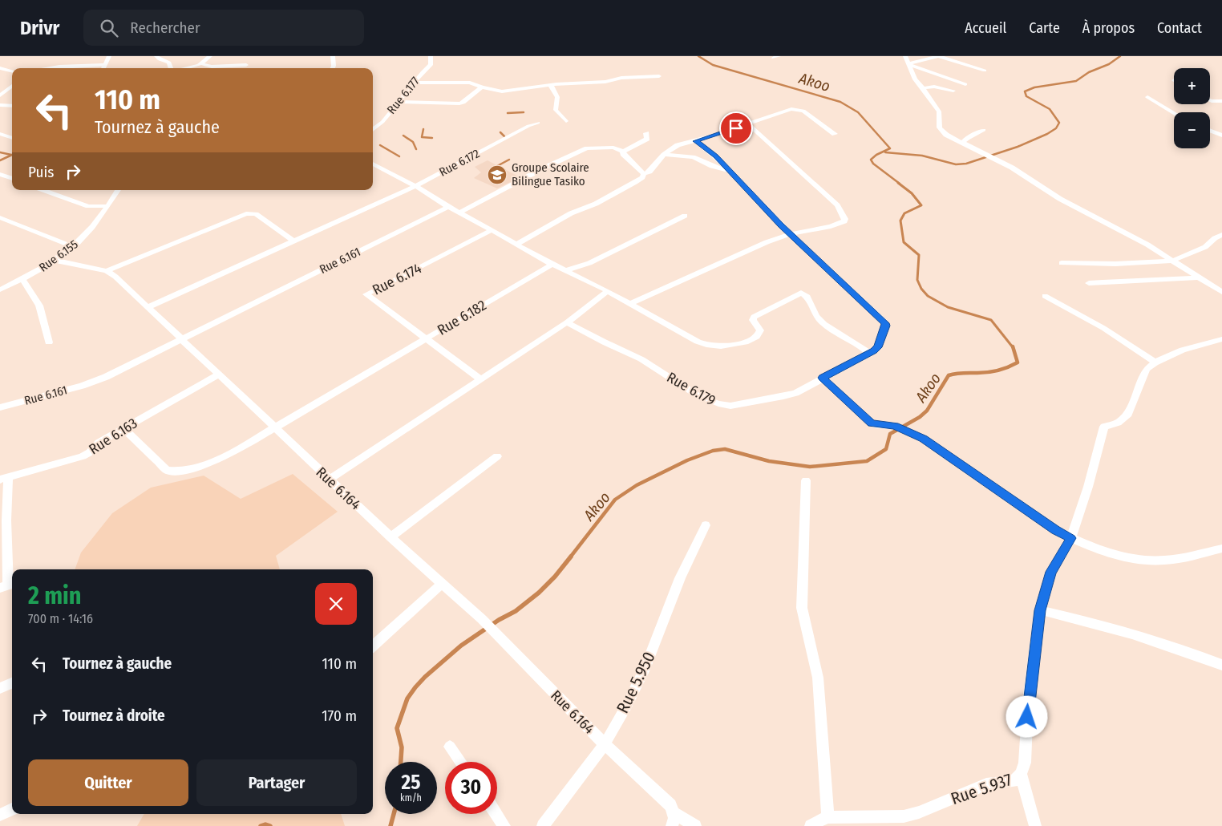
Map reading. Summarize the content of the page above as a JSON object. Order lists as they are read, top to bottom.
{
  "streets": {
    "street": [
      "Rue 6.177",
      "Rue 6.172",
      "Rue 6.155",
      "Rue 6.161",
      "Rue 6.174",
      "Rue 6.182",
      "Rue 6.179",
      "Rue 6.163",
      "Rue 6.164",
      "Rue 5.950",
      "Rue 5.937"
    ]
  },
  "crossings": [
    ["Rue 6.172", "Rue 6.161"],
    ["Rue 6.155", "Rue 6.164"],
    ["Rue 6.161", "Rue 6.164"],
    ["Rue 6.174", "Rue 6.182"],
    ["Rue 6.182", "Rue 6.163"],
    ["Rue 6.182", "Rue 6.164"],
    ["Rue 6.163", "Rue 6.164"],
    ["Rue 6.164", "Rue 5.950"]
  ],
  "water": ["Akoo"],
  "places": {
    "school or university": ["Groupe Scolaire Bilingue Tasiko"]
  },
  "page": {
    "header": "Drivr",
    "search": "Rechercher",
    "nav": [
      "Accueil",
      "Carte",
      "À propos",
      "Contact"
    ],
    "map_buttons": ["+", "−"],
    "turn": ["110 m", "Tournez à gauche"],
    "then": "Puis",
    "heading": ["2 min", "700 m · 14:16"],
    "list": [
      {
        "name": "Tournez à gauche",
        "value": "110 m"
      },
      {
        "name": "Tournez à droite",
        "value": "170 m"
      }
    ],
    "buttons": ["Quitter", "Partager"],
    "speed": "25 km/h",
    "limit": "30"
  }
}
